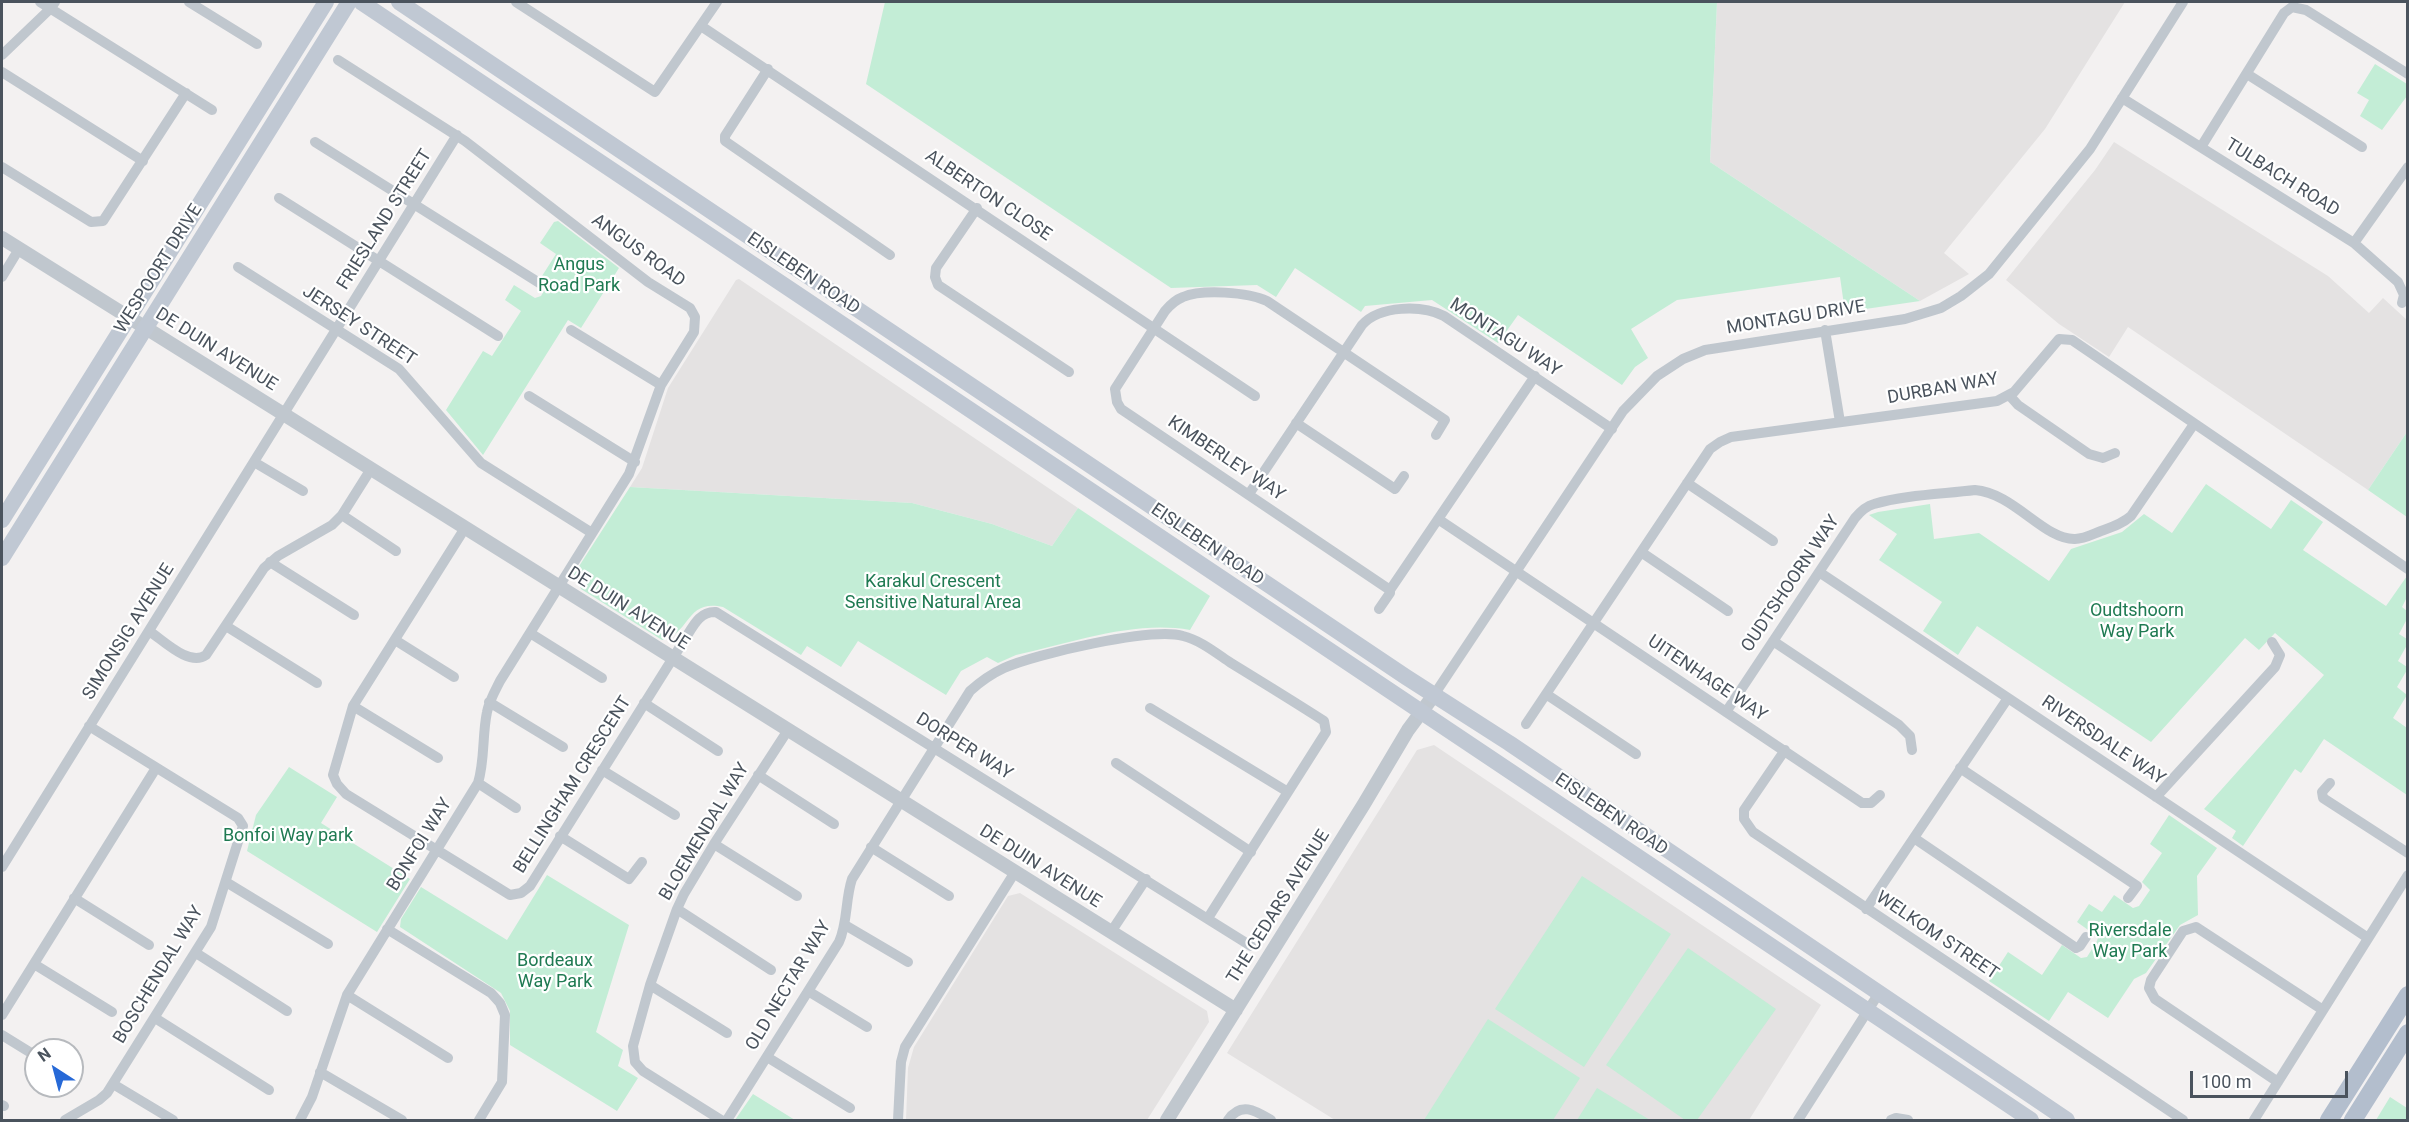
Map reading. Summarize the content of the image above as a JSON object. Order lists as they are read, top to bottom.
{
  "streets": {
    "main road": ["WESPOORT DRIVE", "EISLEBEN ROAD"],
    "street": [
      "TULBACH ROAD",
      "ALBERTON CLOSE",
      "FRIESLAND STREET",
      "ANGUS ROAD",
      "MONTAGU DRIVE",
      "JERSEY STREET",
      "MONTAGU WAY",
      "DE DUIN AVENUE",
      "DURBAN WAY",
      "KIMBERLEY WAY",
      "OUDTSHOORN WAY",
      "SIMONSIG AVENUE",
      "UITENHAGE WAY",
      "RIVERSDALE WAY",
      "DORPER WAY",
      "BELLINGHAM CRESCENT",
      "BLOEMENDAL WAY",
      "BONFOI WAY",
      "THE CEDARS AVENUE",
      "WELKOM STREET",
      "BOSCHENDAL WAY",
      "OLD NECTAR WAY"
    ]
  },
  "crossings": [
    ["TULBACH ROAD", "MONTAGU DRIVE"],
    ["ALBERTON CLOSE", "KIMBERLEY WAY"],
    ["FRIESLAND STREET", "ANGUS ROAD"],
    ["FRIESLAND STREET", "JERSEY STREET"],
    ["FRIESLAND STREET", "DE DUIN AVENUE"],
    ["FRIESLAND STREET", "SIMONSIG AVENUE"],
    ["ANGUS ROAD", "JERSEY STREET"],
    ["ANGUS ROAD", "DE DUIN AVENUE"],
    ["ANGUS ROAD", "BONFOI WAY"],
    ["WESPOORT DRIVE", "DE DUIN AVENUE"],
    ["EISLEBEN ROAD", "MONTAGU DRIVE"],
    ["EISLEBEN ROAD", "THE CEDARS AVENUE"],
    ["MONTAGU DRIVE", "MONTAGU WAY"],
    ["MONTAGU DRIVE", "UITENHAGE WAY"],
    ["MONTAGU DRIVE", "THE CEDARS AVENUE"],
    ["MONTAGU WAY", "KIMBERLEY WAY"],
    ["DE DUIN AVENUE", "SIMONSIG AVENUE"],
    ["DE DUIN AVENUE", "DORPER WAY"],
    ["DE DUIN AVENUE", "BELLINGHAM CRESCENT"],
    ["DE DUIN AVENUE", "BLOEMENDAL WAY"],
    ["DE DUIN AVENUE", "BONFOI WAY"],
    ["DE DUIN AVENUE", "THE CEDARS AVENUE"],
    ["DE DUIN AVENUE", "OLD NECTAR WAY"],
    ["DURBAN WAY", "OUDTSHOORN WAY"],
    ["DURBAN WAY", "UITENHAGE WAY"],
    ["OUDTSHOORN WAY", "UITENHAGE WAY"],
    ["OUDTSHOORN WAY", "RIVERSDALE WAY"],
    ["SIMONSIG AVENUE", "BOSCHENDAL WAY"],
    ["UITENHAGE WAY", "WELKOM STREET"],
    ["DORPER WAY", "BELLINGHAM CRESCENT"],
    ["DORPER WAY", "OLD NECTAR WAY"],
    ["BELLINGHAM CRESCENT", "BONFOI WAY"]
  ],
  "parks": [
    "Angus Road Park",
    "Karakul Crescent Sensitive Natural Area",
    "Oudtshoorn Way Park",
    "Bonfoi Way park",
    "Riversdale Way Park",
    "Bordeaux Way Park"
  ],
  "scale_bar": "100 m",
  "north": "top left"
}
